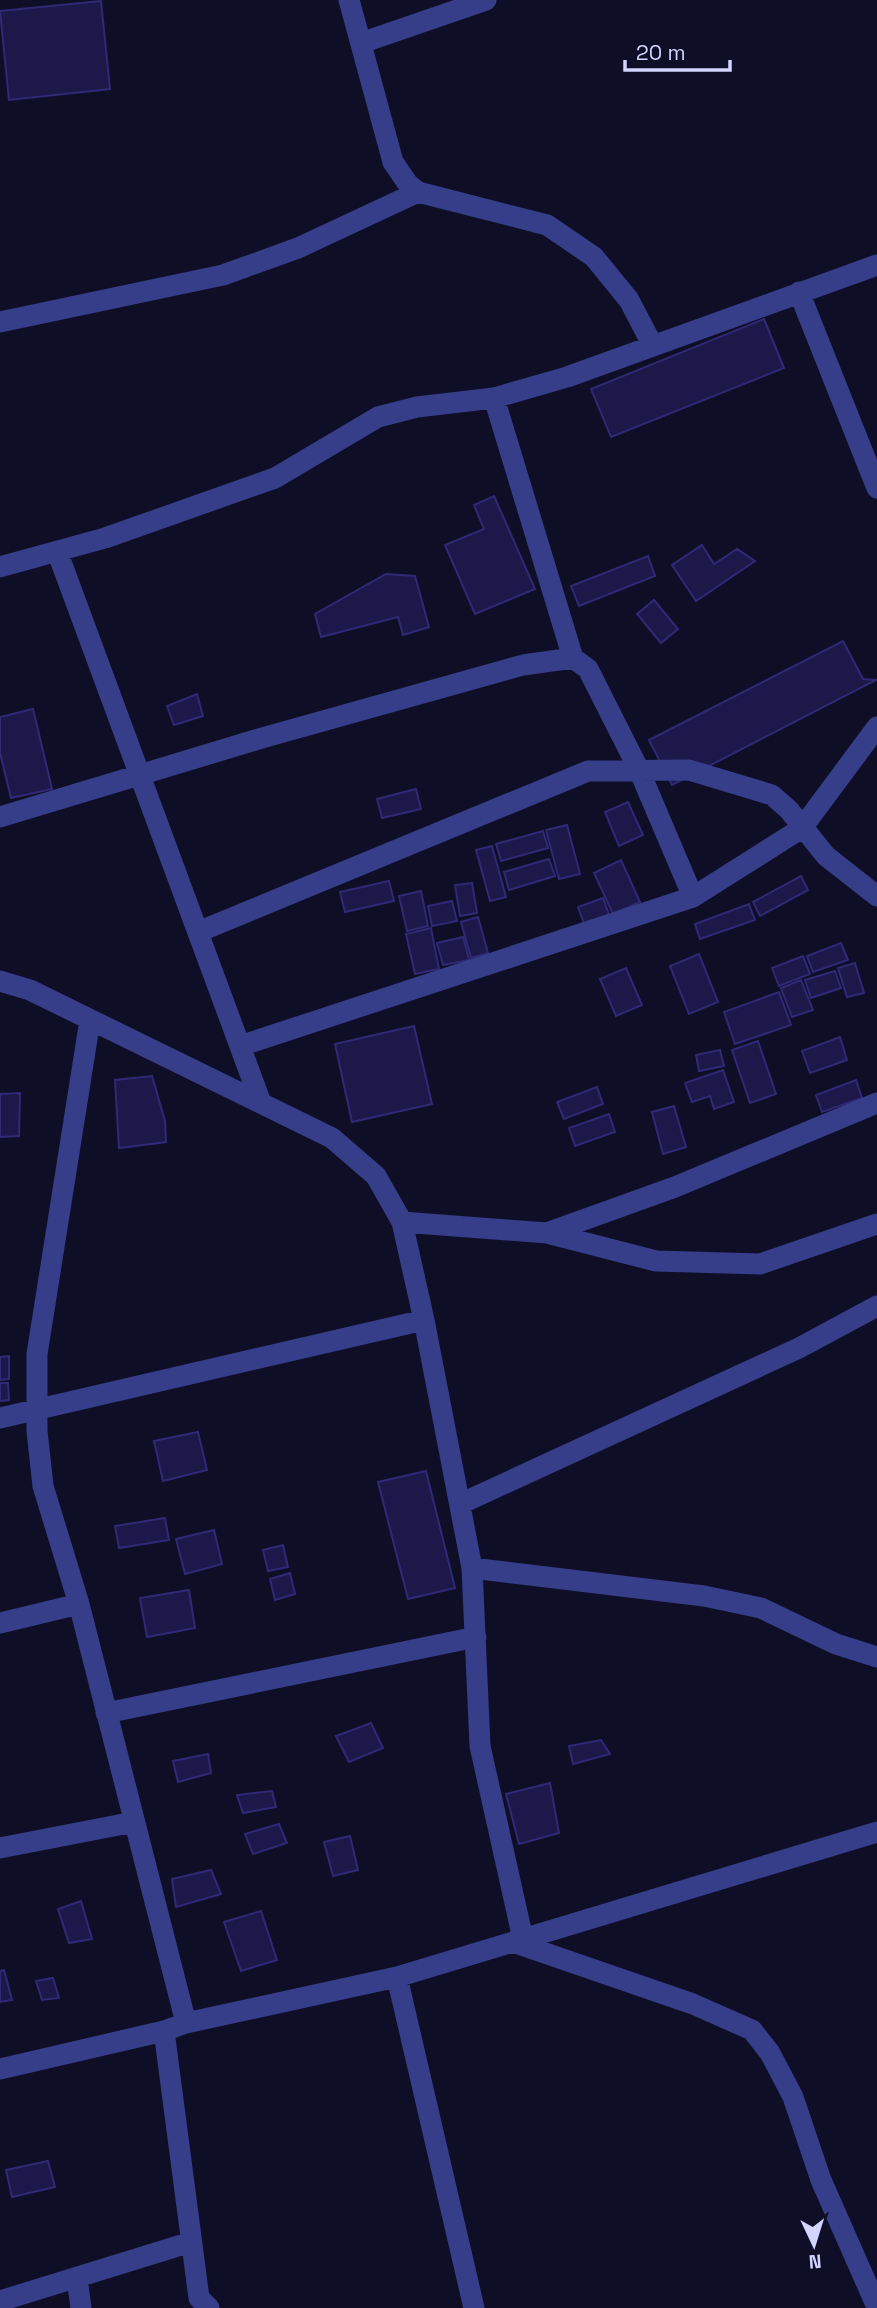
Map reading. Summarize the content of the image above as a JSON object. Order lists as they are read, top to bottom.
{
  "scale_bar": "20 m",
  "north": "bottom"
}
